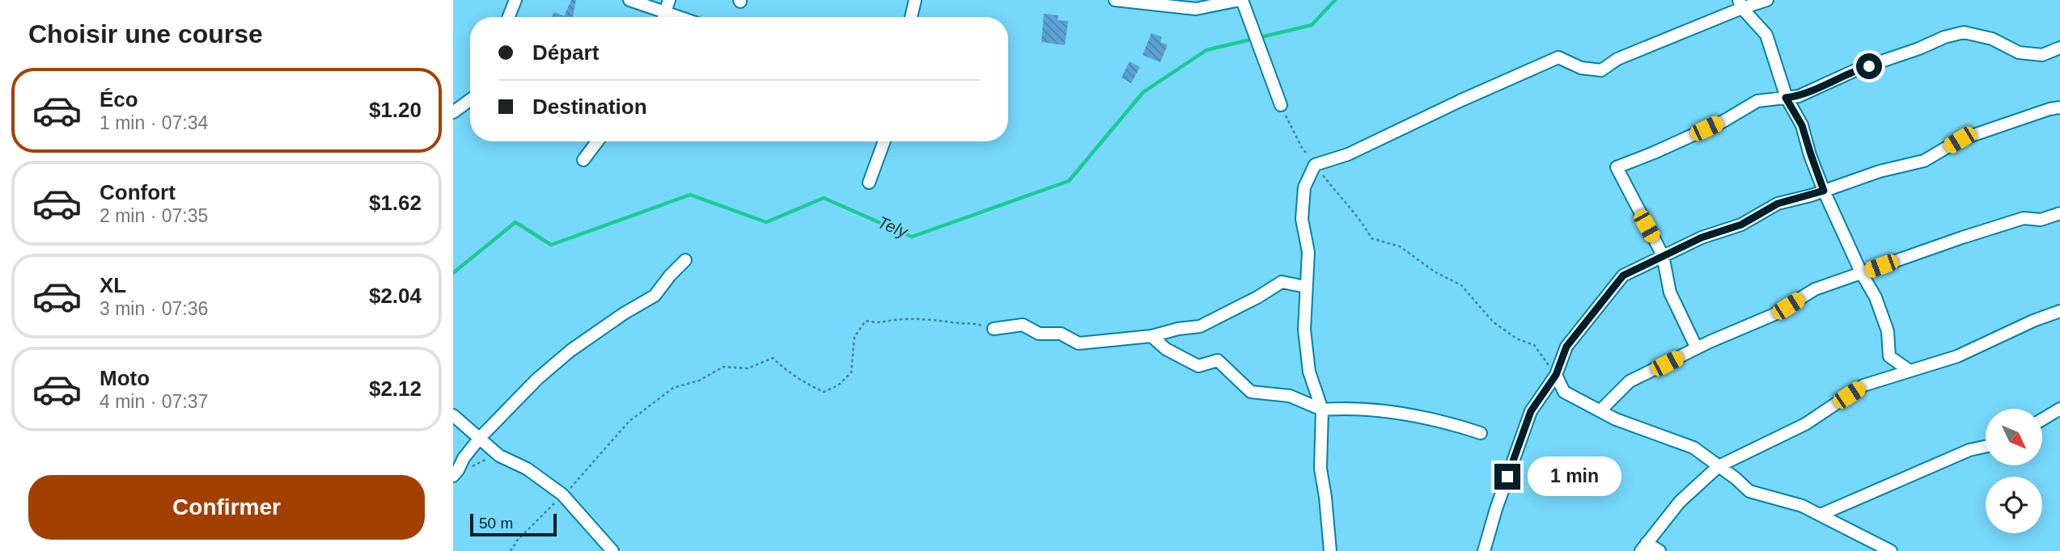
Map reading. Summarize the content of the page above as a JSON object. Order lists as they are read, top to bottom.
{
  "water": ["Tely"],
  "scale_bar": "50 m",
  "north": "bottom right",
  "page": {
    "heading": "Choisir une course",
    "banner": ["Départ", "Destination"],
    "list": [
      {
        "name": "Éco",
        "note": "1 min · 07:34",
        "value": "$1.20"
      },
      {
        "name": "Confort",
        "note": "2 min · 07:35",
        "value": "$1.62"
      },
      {
        "name": "XL",
        "note": "3 min · 07:36",
        "value": "$2.04"
      },
      {
        "name": "Moto",
        "note": "4 min · 07:37",
        "value": "$2.12"
      }
    ],
    "bubble": "1 min",
    "buttons": "Confirmer",
    "scale": "50 m"
  }
}
